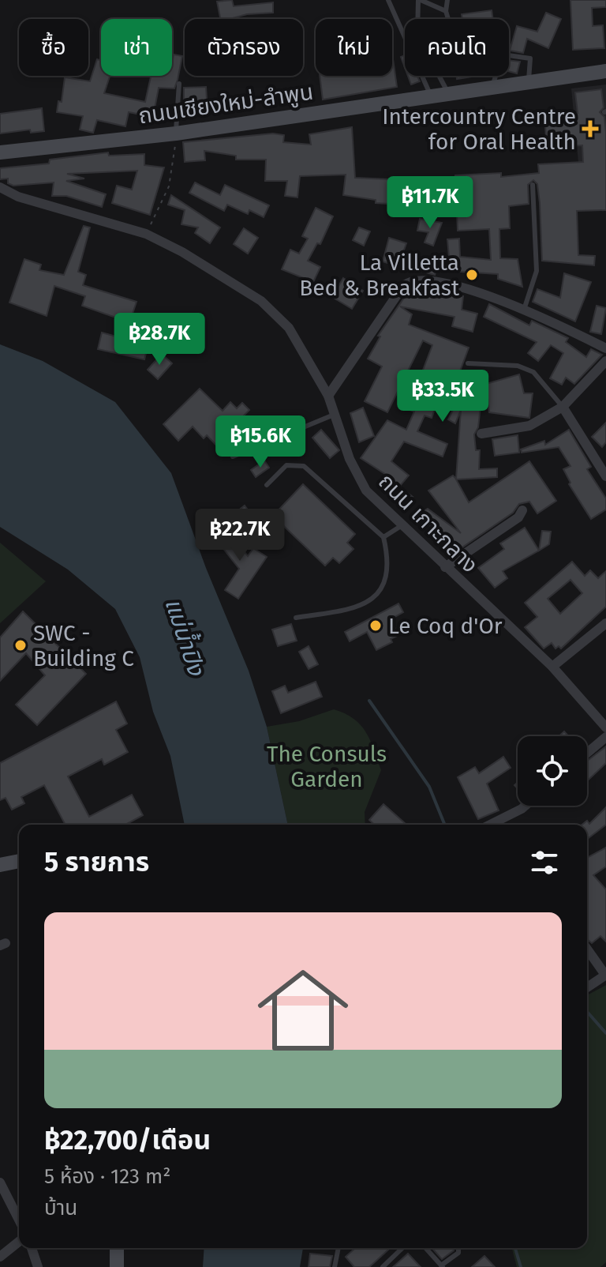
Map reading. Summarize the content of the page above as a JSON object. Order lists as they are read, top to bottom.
{
  "streets": {
    "main road": ["ถนนเชียงใหม่-ลำพูน"],
    "street": ["ถนน เกาะกลาง"]
  },
  "water": ["แม่น้ำปิง"],
  "parks": ["The Consuls Garden"],
  "places": {
    "health": ["Intercountry Centre for Oral Health"],
    "other": ["La Villetta Bed & Breakfast", "Le Coq d'Or", "SWC - Building C"]
  },
  "page": {
    "chip": [
      "ซื้อ",
      "เช่า",
      "ตัวกรอง",
      "ใหม่",
      "คอนโด"
    ],
    "price": [
      "฿11.7K",
      "฿28.7K",
      "฿33.5K",
      "฿15.6K",
      "฿22.7K"
    ],
    "heading": "5 รายการ",
    "list": [
      {
        "name": "฿22,700/เดือน",
        "note": "5 ห้อง · 123 m² · บ้าน"
      }
    ]
  }
}
